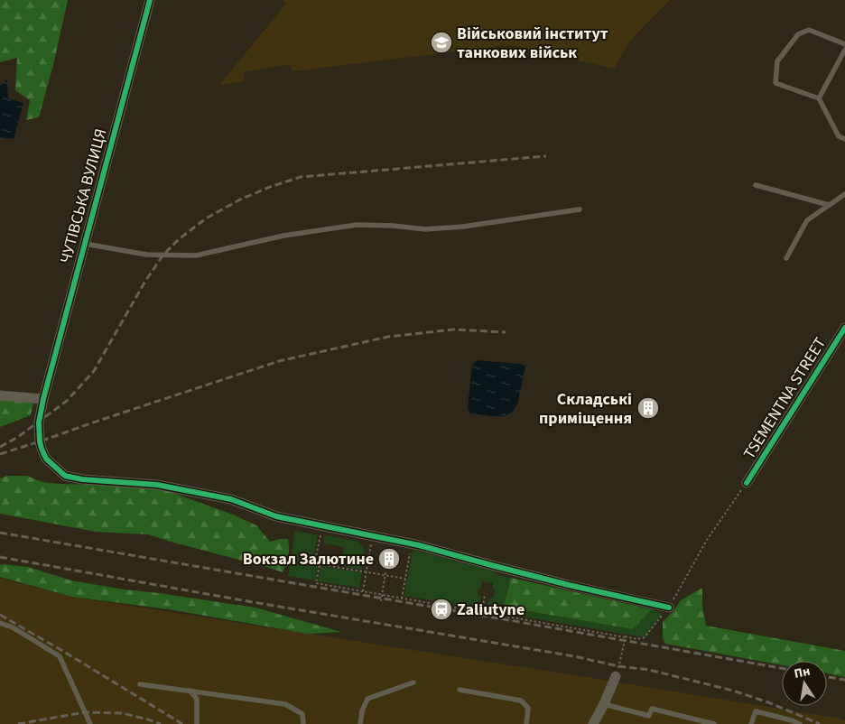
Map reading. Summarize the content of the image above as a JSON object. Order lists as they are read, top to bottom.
{
  "streets": {
    "street": ["ЧУТІВСЬКА ВУЛИЦЯ", "TSEMENTNA STREET"]
  },
  "crossings": [
    ["ЧУТІВСЬКА ВУЛИЦЯ", "TSEMENTNA STREET"]
  ],
  "places": {
    "school or university": ["Військовий інститут танкових військ"],
    "building": ["Складські приміщення", "Вокзал Залютине"],
    "station": ["Zaliutyne"]
  },
  "north": "top"
}
